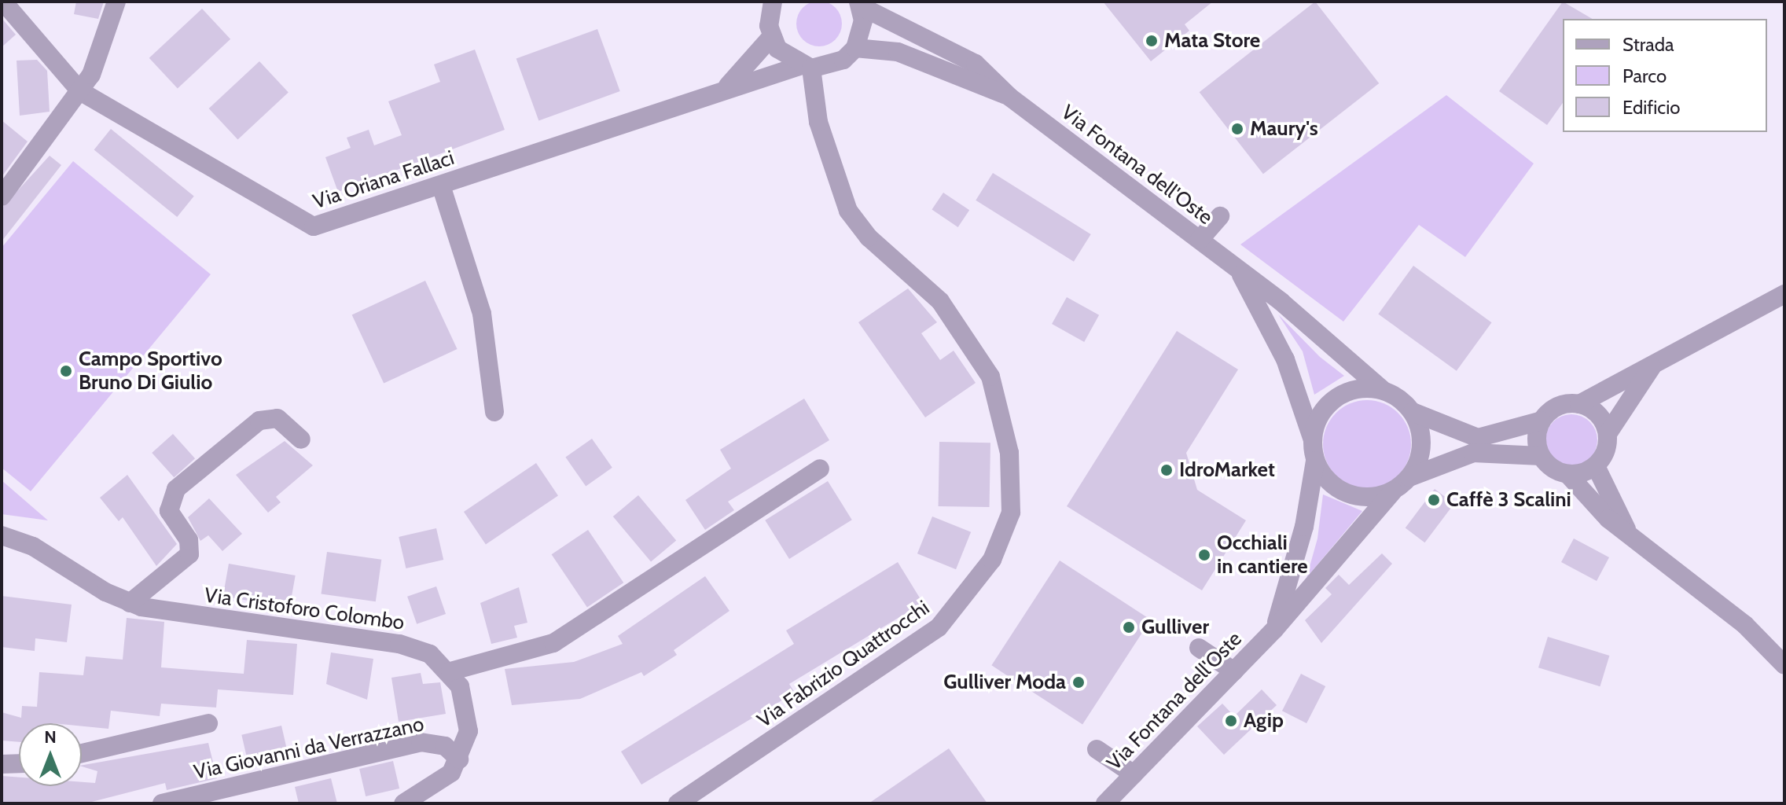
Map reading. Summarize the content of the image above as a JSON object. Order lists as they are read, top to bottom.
{
  "streets": {
    "street": [
      "Via Fontana dell'Oste",
      "Via Oriana Fallaci",
      "Via Cristoforo Colombo",
      "Via Fabrizio Quattrocchi",
      "Via Giovanni da Verrazzano"
    ]
  },
  "crossings": [
    ["Via Fontana dell'Oste", "Via Oriana Fallaci"],
    ["Via Oriana Fallaci", "Via Fabrizio Quattrocchi"]
  ],
  "places": [
    "Mata Store",
    "Maury's",
    "Campo Sportivo Bruno Di Giulio",
    "IdroMarket",
    "Caffè 3 Scalini",
    "Occhiali in cantiere",
    "Gulliver",
    "Gulliver Moda",
    "Agip"
  ],
  "legend": ["Strada", "Parco", "Edificio"],
  "north": "top"
}
